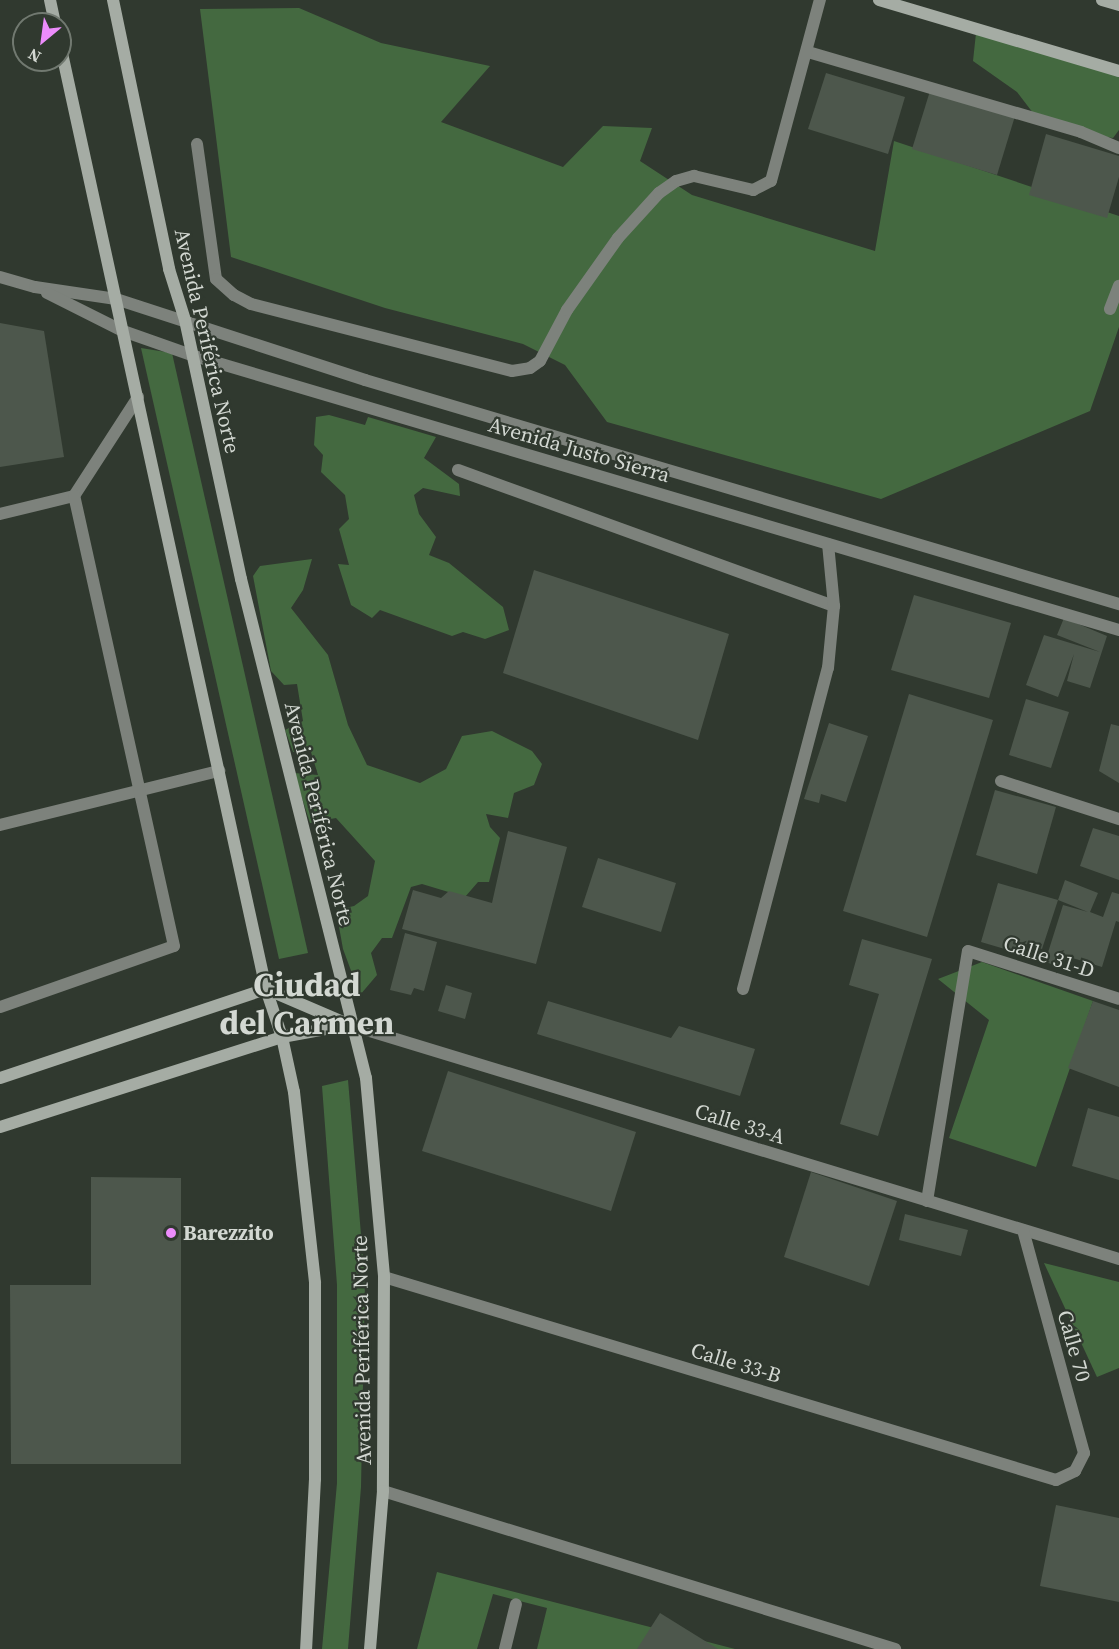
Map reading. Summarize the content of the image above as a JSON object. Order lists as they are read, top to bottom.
{
  "streets": {
    "main road": ["Avenida Periférica Norte"],
    "street": [
      "Avenida Justo Sierra",
      "Calle 31-D",
      "Calle 33-A",
      "Calle 70",
      "Calle 33-B"
    ]
  },
  "crossings": [
    ["Avenida Periférica Norte", "Avenida Justo Sierra"],
    ["Avenida Periférica Norte", "Calle 33-A"],
    ["Avenida Periférica Norte", "Calle 33-B"],
    ["Calle 31-D", "Calle 33-A"],
    ["Calle 33-A", "Calle 70"],
    ["Calle 70", "Calle 33-B"]
  ],
  "districts": ["Ciudad del Carmen"],
  "places": ["Barezzito"],
  "north": "bottom left"
}
